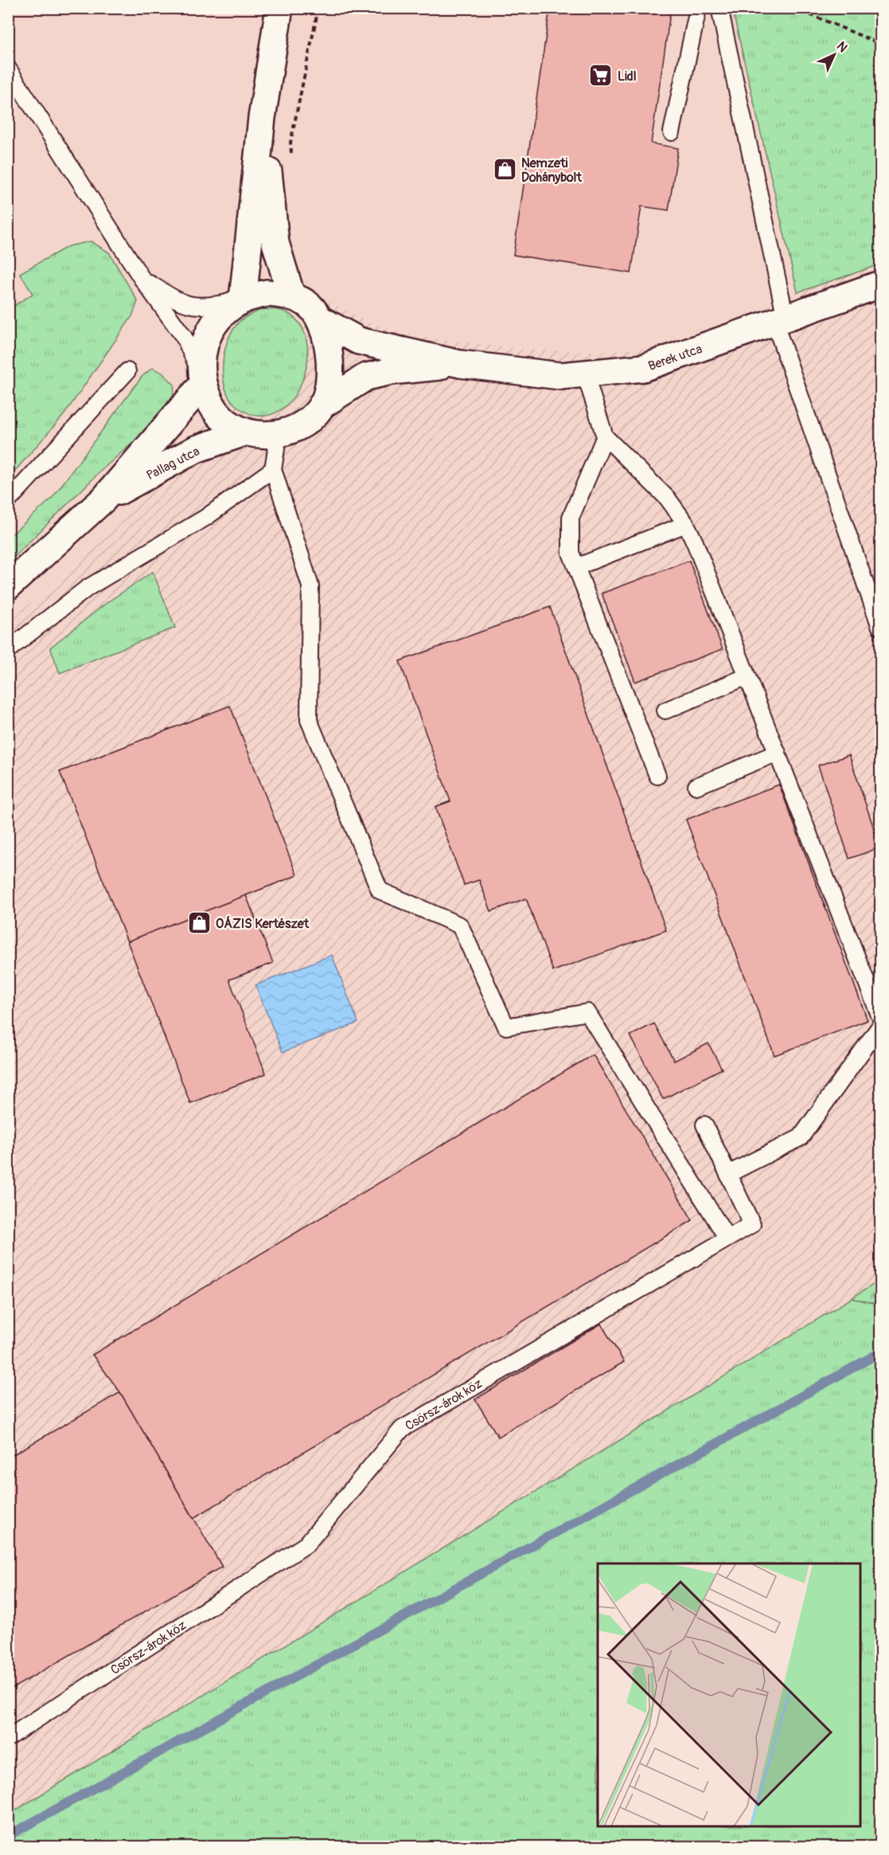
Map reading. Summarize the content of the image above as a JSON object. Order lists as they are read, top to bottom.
{
  "streets": {
    "street": ["Berek utca", "Pallag utca"],
    "lane": ["Csörsz-árok köz"]
  },
  "crossings": [
    ["Berek utca", "Pallag utca"]
  ],
  "places": {
    "supermarket": ["Lidl"],
    "shop": ["Nemzeti Dohánybolt", "OÁZIS Kertészet"]
  },
  "north": "top right"
}
